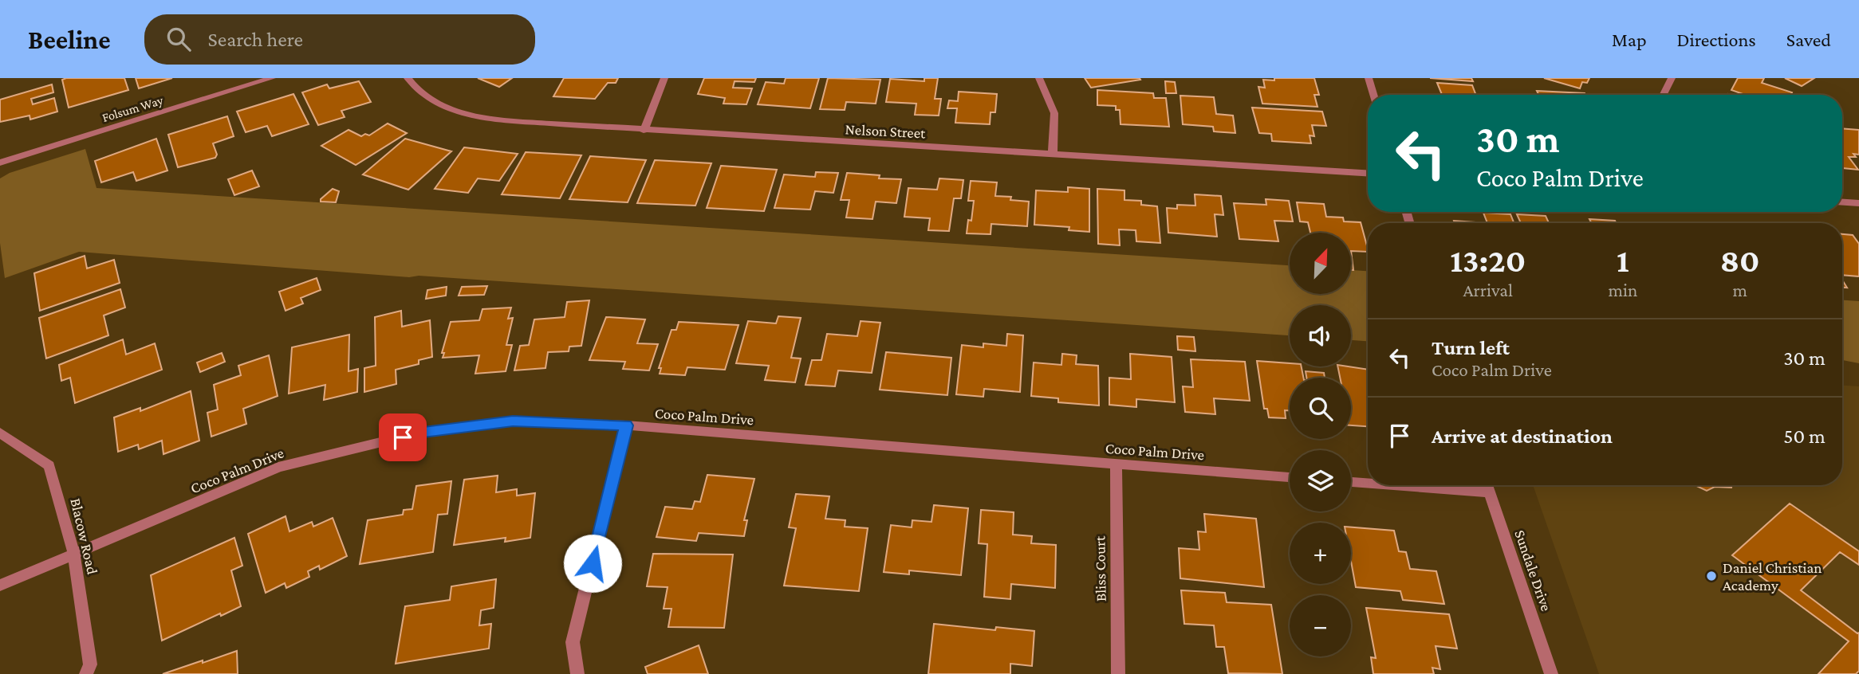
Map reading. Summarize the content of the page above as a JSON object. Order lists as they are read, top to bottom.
{
  "streets": {
    "street": [
      "Folsum Way",
      "Nelson Street",
      "Coco Palm Drive",
      "Blacow Road",
      "Bliss Court",
      "Sundale Drive"
    ]
  },
  "crossings": [
    ["Coco Palm Drive", "Blacow Road"],
    ["Coco Palm Drive", "Bliss Court"]
  ],
  "places": ["Daniel Christian Academy"],
  "north": "top right",
  "page": {
    "header": "Beeline",
    "search": "Search here",
    "nav": ["Map", "Directions", "Saved"],
    "turn": ["30 m", "Coco Palm Drive"],
    "eta": [
      "13:20",
      "Arrival",
      "1",
      "min",
      "80",
      "m"
    ],
    "map_buttons": ["+", "−"],
    "list": [
      {
        "name": "Turn left",
        "note": "Coco Palm Drive",
        "value": "30 m"
      },
      {
        "name": "Arrive at destination",
        "value": "50 m"
      }
    ]
  }
}
